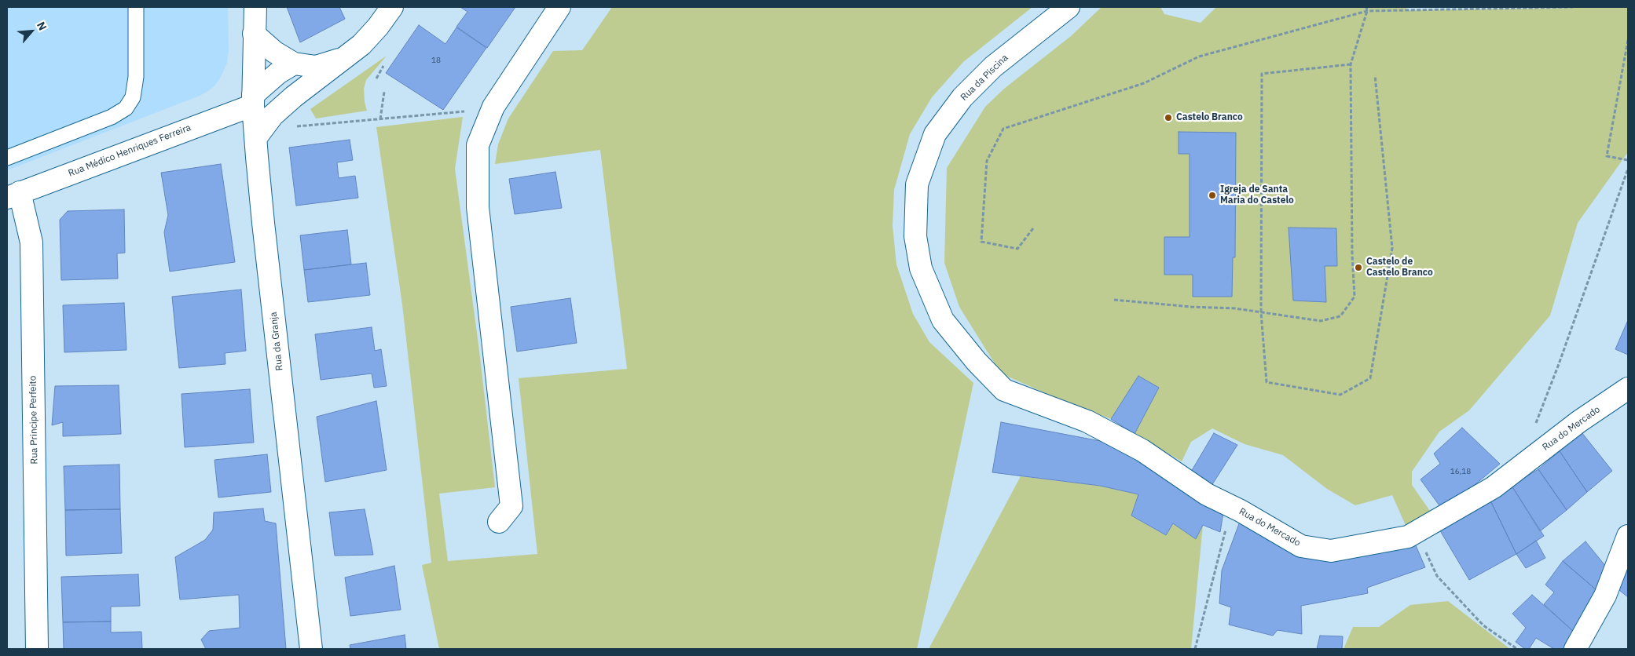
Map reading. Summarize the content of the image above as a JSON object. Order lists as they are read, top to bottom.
{
  "streets": {
    "street": [
      "Rua da Piscina",
      "Rua Médico Henriques Ferreira",
      "Rua da Granja",
      "Rua Principe Perfeito",
      "Rua do Mercado"
    ]
  },
  "crossings": [
    ["Rua da Piscina", "Rua do Mercado"],
    ["Rua Médico Henriques Ferreira", "Rua da Granja"],
    ["Rua Médico Henriques Ferreira", "Rua Principe Perfeito"]
  ],
  "places": ["Castelo Branco", "Igreja de Santa Maria do Castelo", "Castelo de Castelo Branco"],
  "house_numbers": ["18", "16,18"],
  "north": "top right"
}
